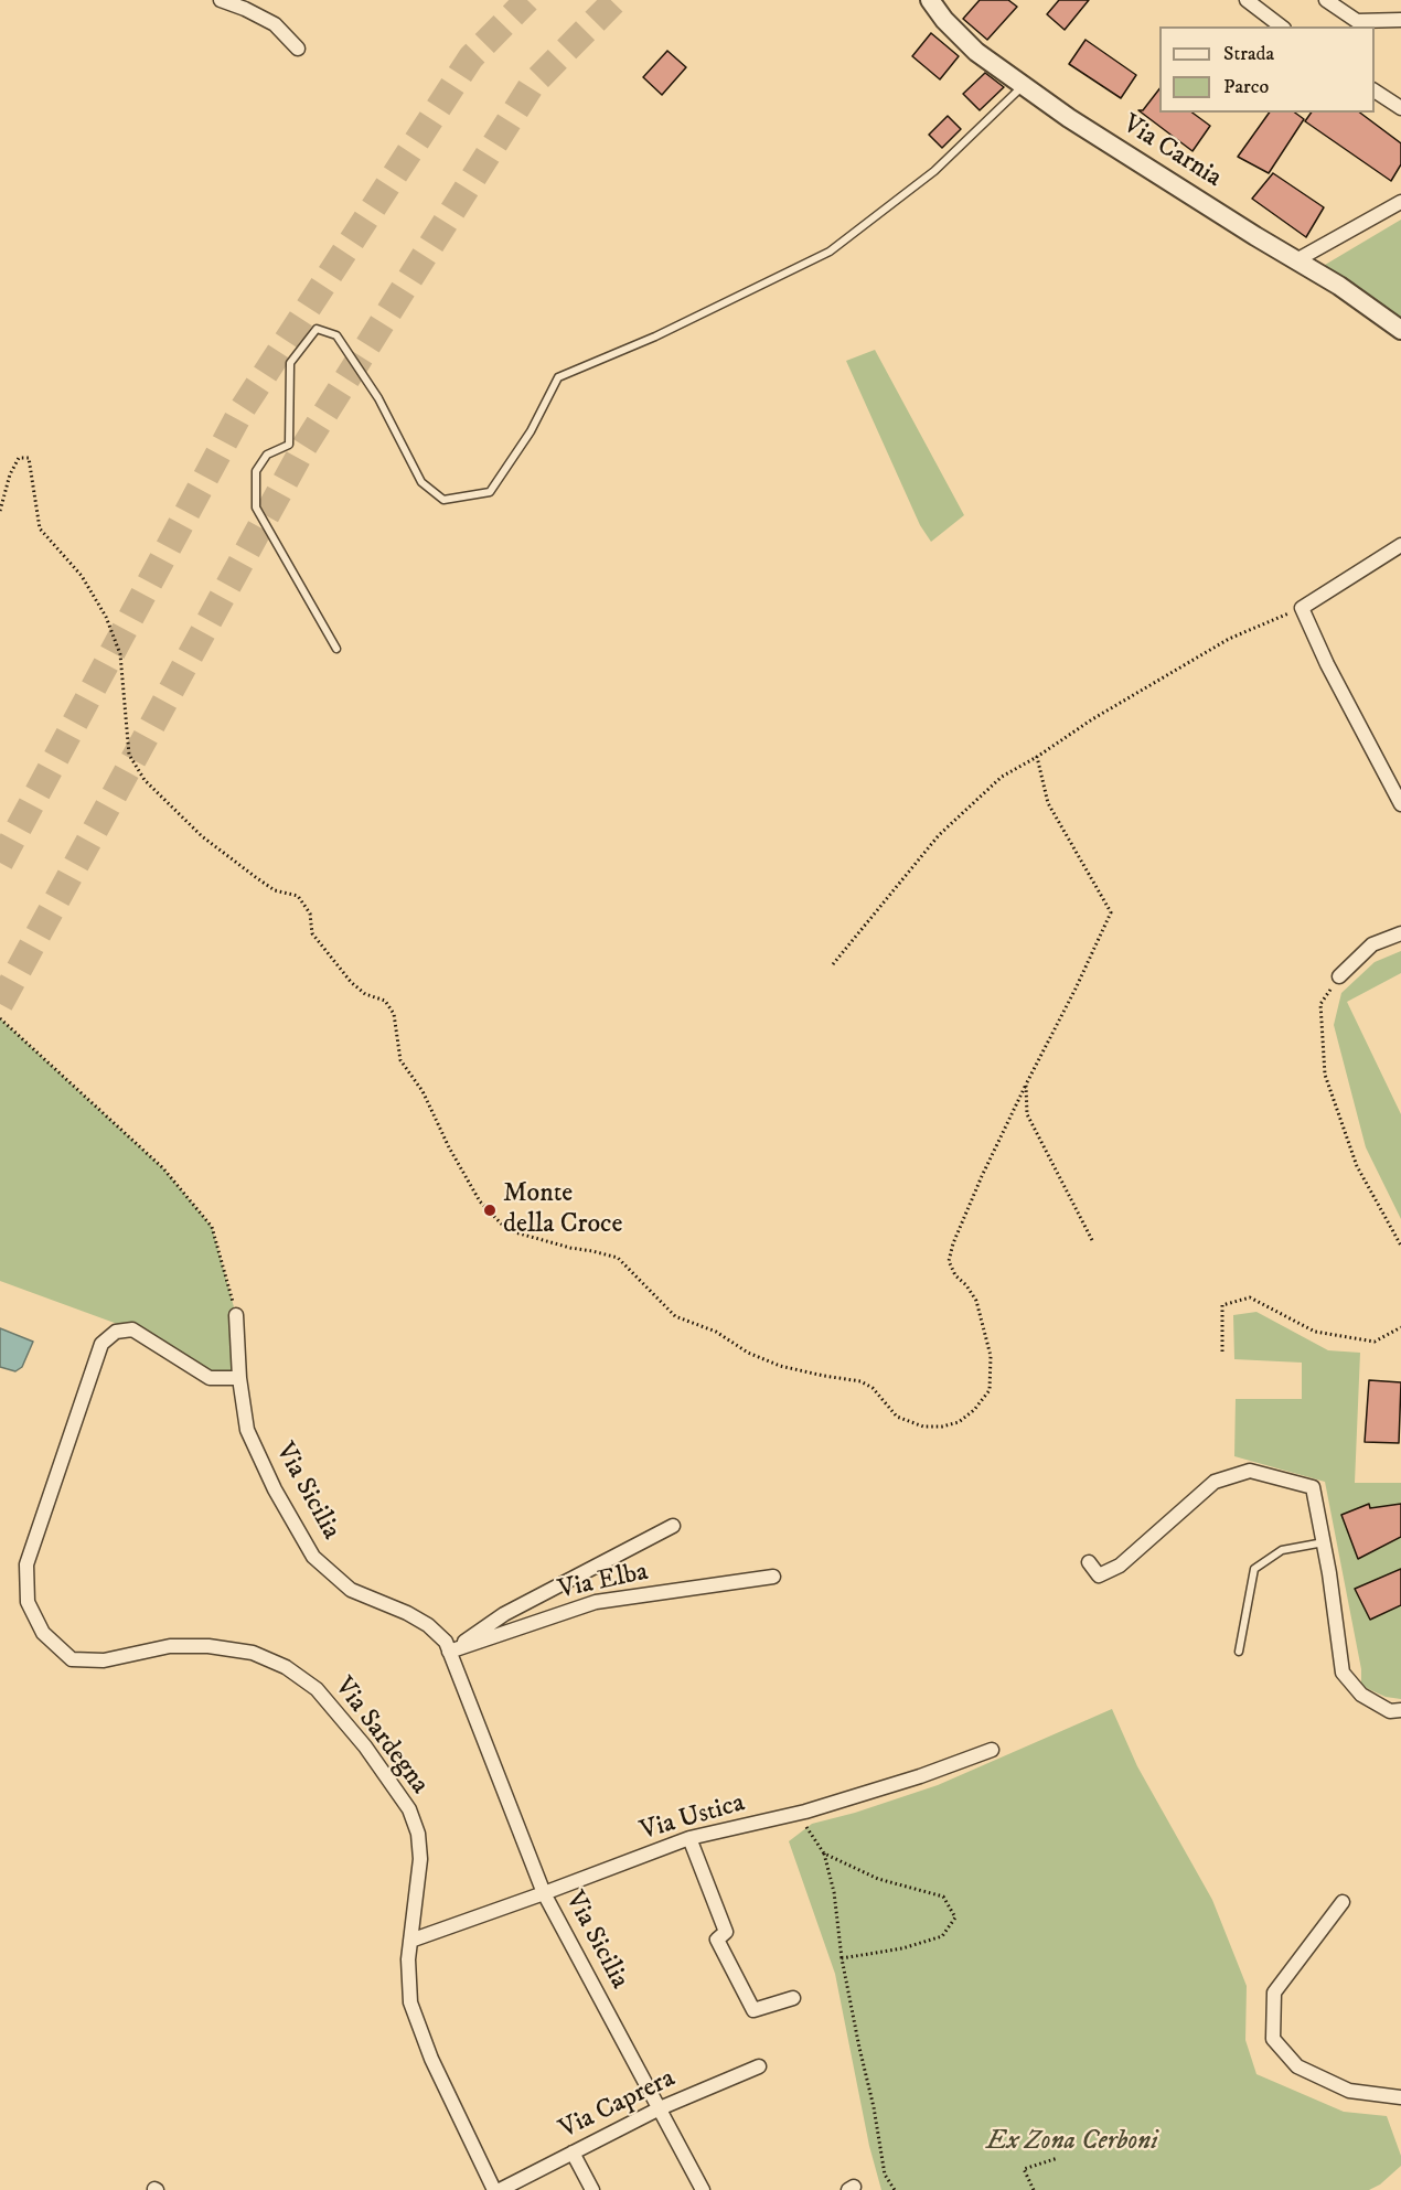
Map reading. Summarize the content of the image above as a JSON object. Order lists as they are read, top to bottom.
{
  "streets": {
    "street": [
      "Via Carnia",
      "Via Sicilia",
      "Via Elba",
      "Via Sardegna",
      "Via Ustica",
      "Via Caprera"
    ]
  },
  "crossings": [
    ["Via Sicilia", "Via Elba"],
    ["Via Sicilia", "Via Sardegna"],
    ["Via Sicilia", "Via Ustica"],
    ["Via Sicilia", "Via Caprera"],
    ["Via Sardegna", "Via Ustica"]
  ],
  "parks": ["Ex Zona Cerboni"],
  "places": ["Monte della Croce"],
  "legend": ["Strada", "Parco"]
}
